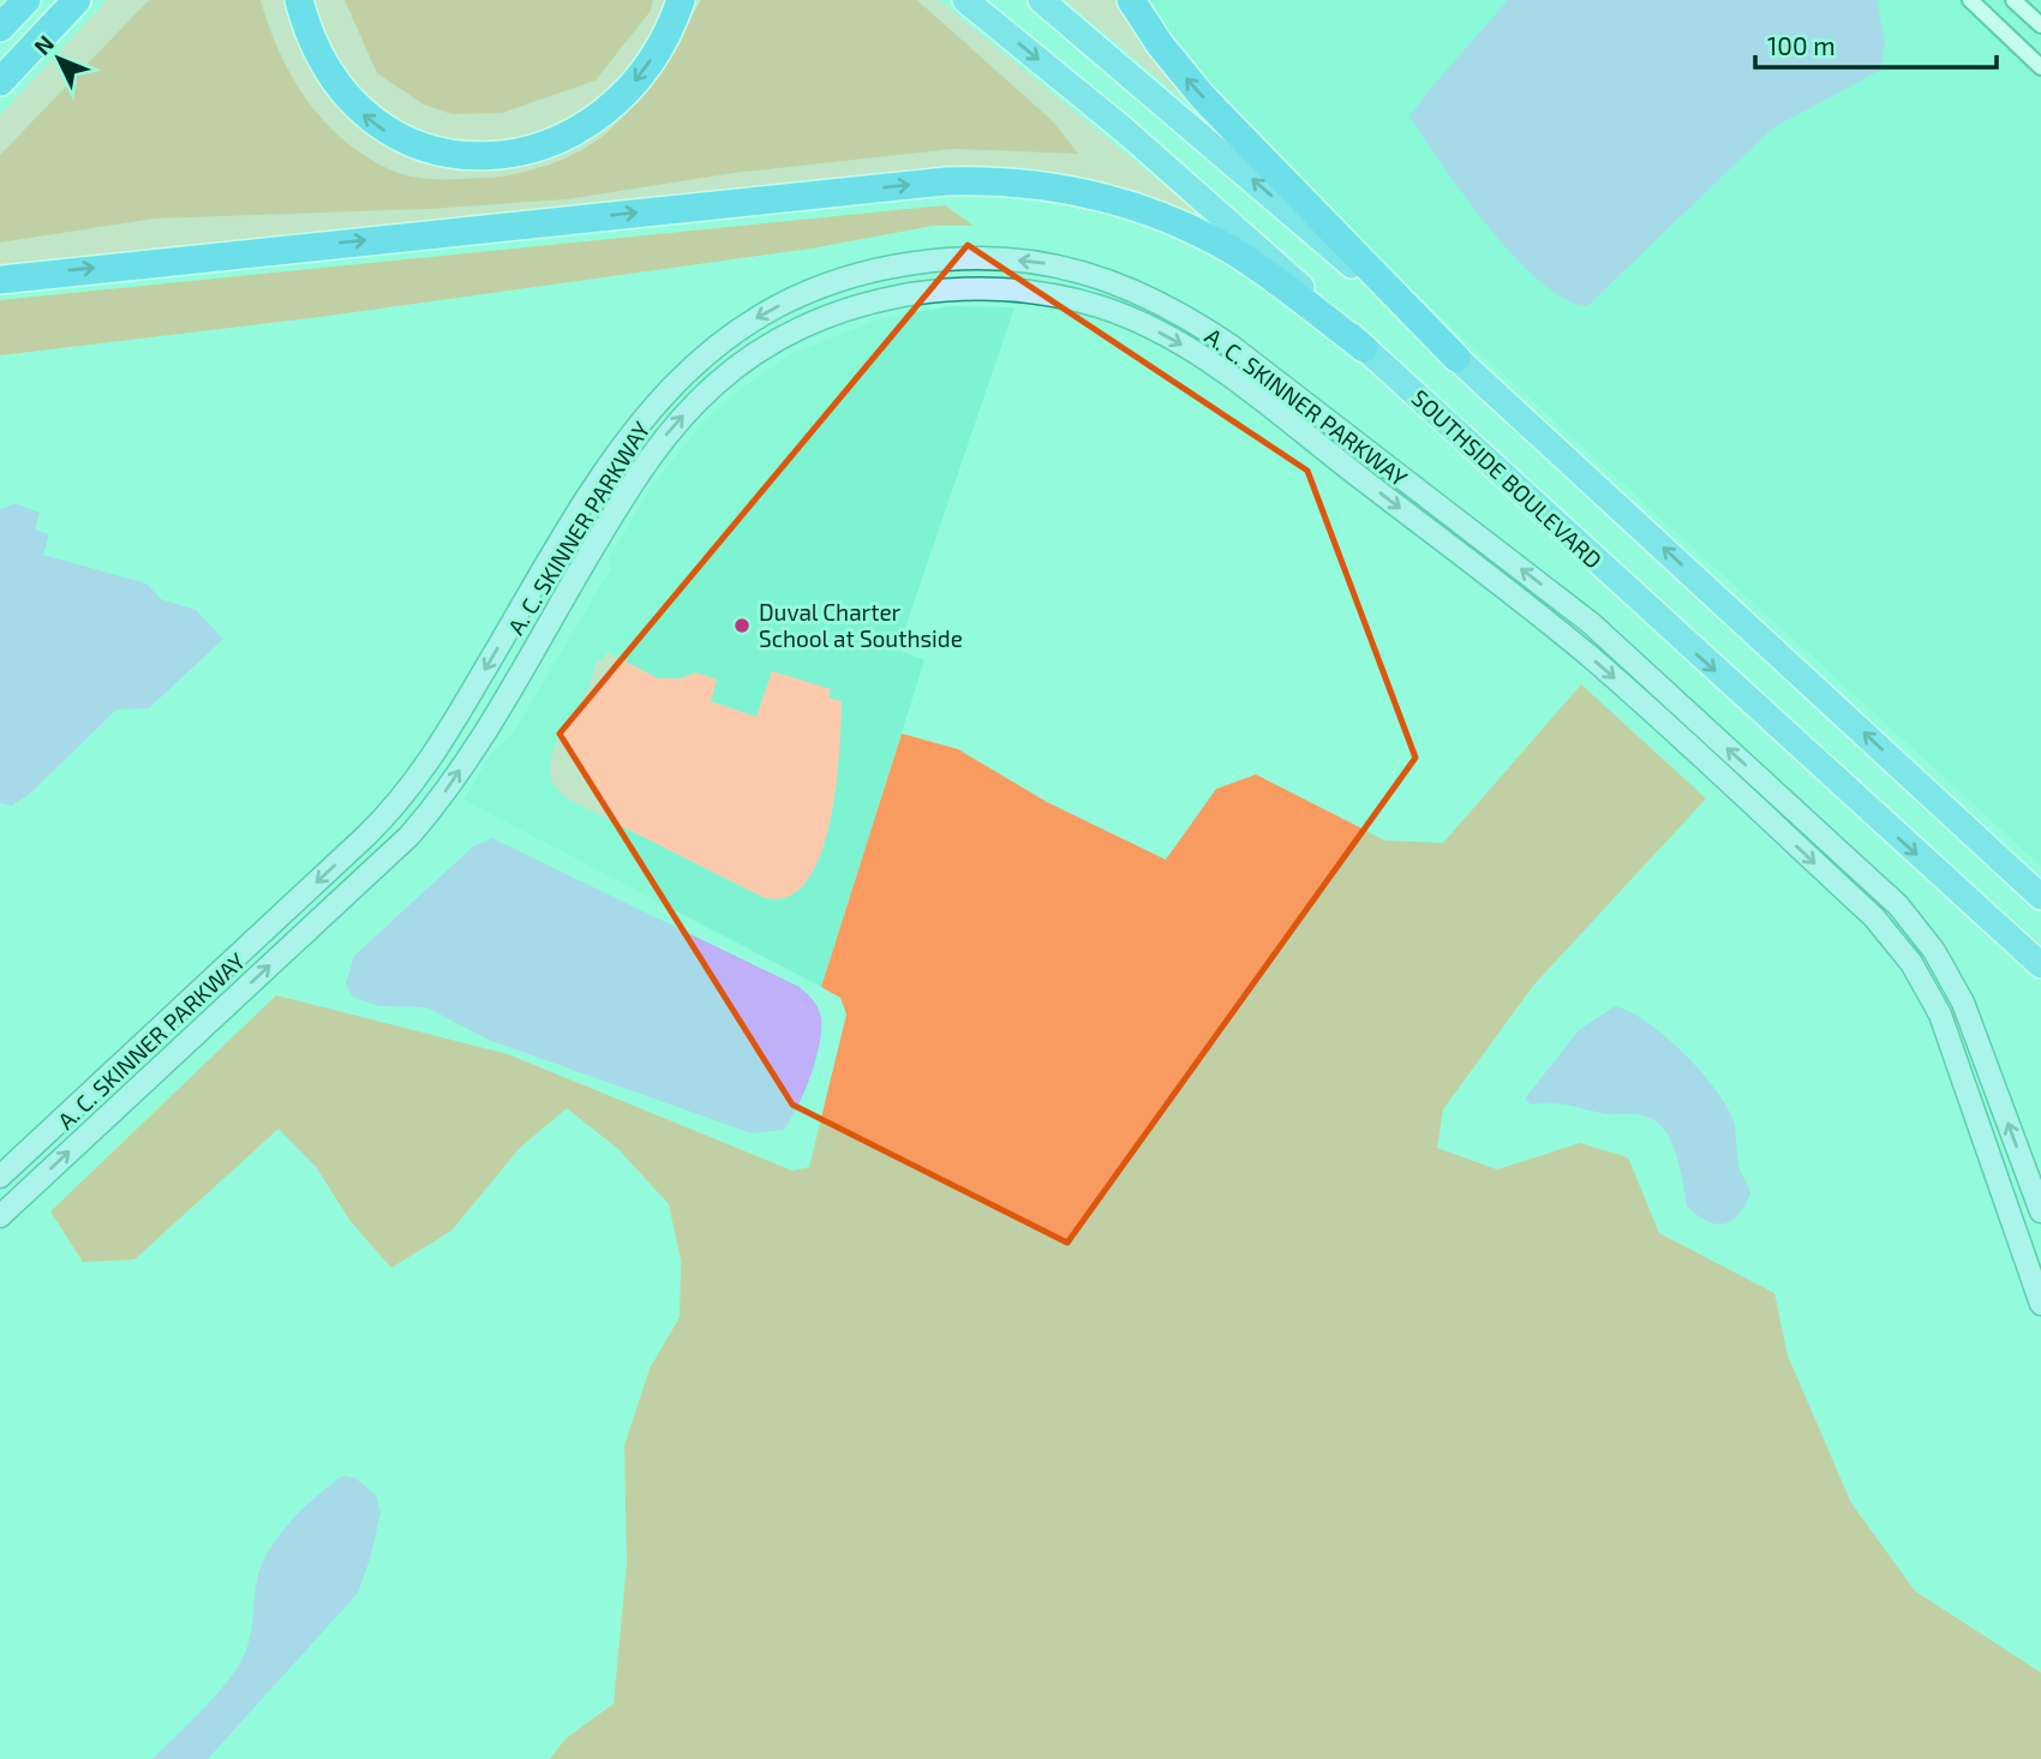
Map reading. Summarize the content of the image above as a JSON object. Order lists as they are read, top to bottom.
{
  "streets": {
    "highway": ["SOUTHSIDE BOULEVARD"],
    "main road": ["A. C. SKINNER PARKWAY"]
  },
  "places": ["Duval Charter School at Southside"],
  "scale_bar": "100 m",
  "north": "top left"
}
